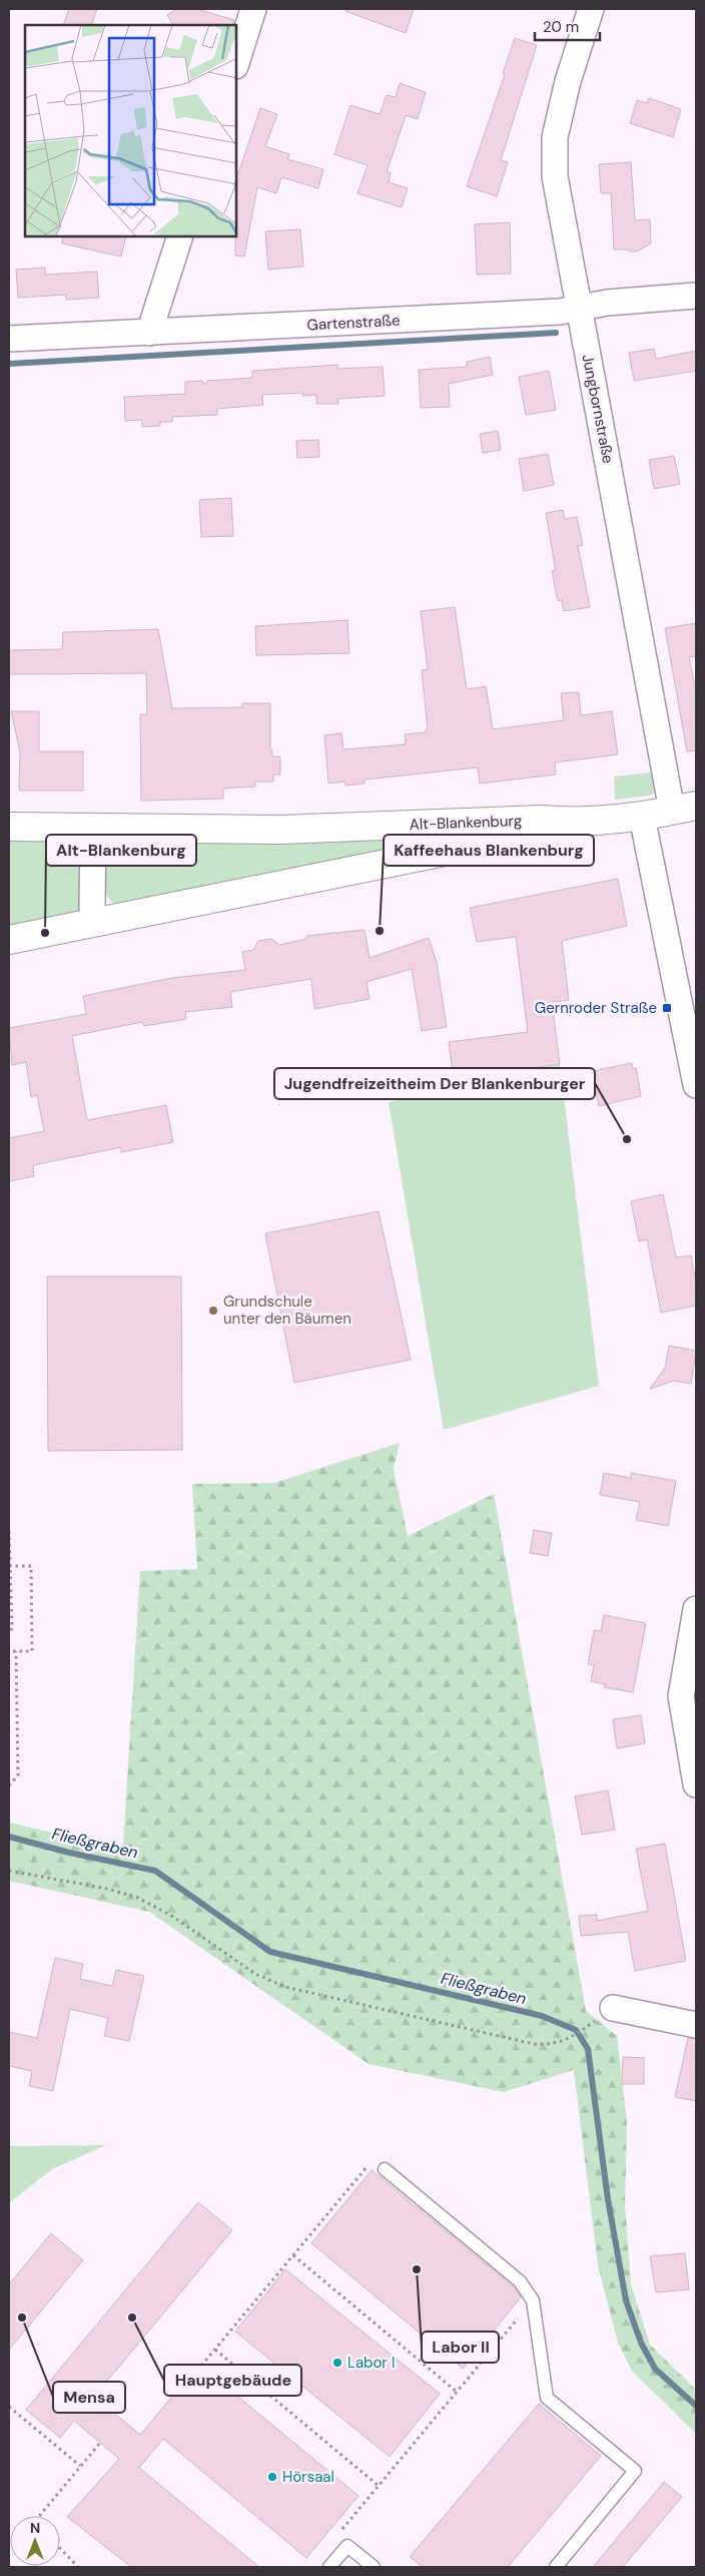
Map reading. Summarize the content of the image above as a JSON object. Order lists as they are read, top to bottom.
{
  "streets": {
    "main road": ["Alt-Blankenburg"],
    "street": ["Gartenstraße", "Jungbornstraße"]
  },
  "crossings": [
    ["Gartenstraße", "Jungbornstraße"],
    ["Jungbornstraße", "Alt-Blankenburg"]
  ],
  "water": ["Fließgraben"],
  "places": {
    "other": [
      "Kaffeehaus Blankenburg",
      "Alt-Blankenburg",
      "Jugendfreizeitheim Der Blankenburger",
      "Grundschule unter den Bäumen",
      "Labor II",
      "Mensa",
      "Hauptgebäude",
      "Labor I",
      "Hörsaal"
    ],
    "transit": ["Gernroder Straße"]
  },
  "scale_bar": "20 m",
  "north": "top"
}
